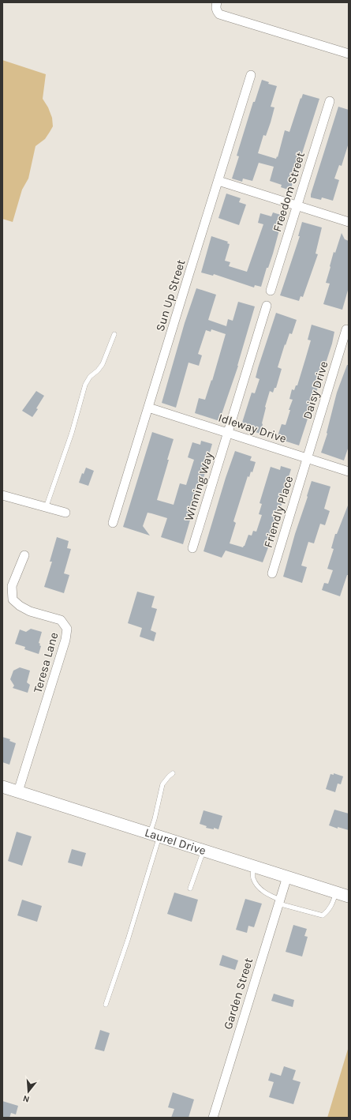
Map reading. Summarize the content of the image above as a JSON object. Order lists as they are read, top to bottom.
{
  "streets": {
    "street": [
      "Freedom Street",
      "Sun Up Street",
      "Daisy Drive",
      "Idleway Drive",
      "Winning Way",
      "Friendly Place",
      "Teresa Lane",
      "Laurel Drive",
      "Garden Street"
    ]
  },
  "crossings": [
    ["Sun Up Street", "Idleway Drive"],
    ["Daisy Drive", "Idleway Drive"],
    ["Daisy Drive", "Friendly Place"],
    ["Idleway Drive", "Winning Way"],
    ["Idleway Drive", "Friendly Place"],
    ["Teresa Lane", "Laurel Drive"],
    ["Laurel Drive", "Garden Street"]
  ],
  "north": "bottom"
}
